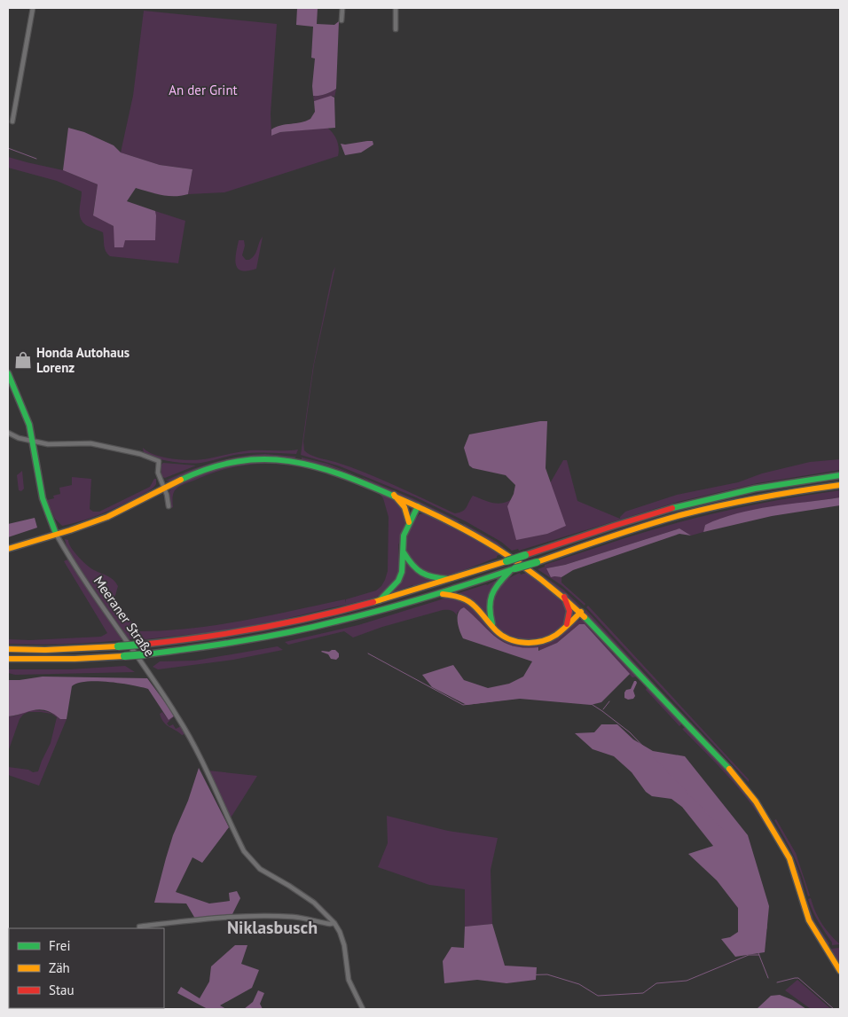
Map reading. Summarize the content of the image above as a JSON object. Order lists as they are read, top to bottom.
{
  "streets": {
    "main road": ["Meeraner Straße"]
  },
  "districts": ["Niklasbusch"],
  "parks": ["An der Grint"],
  "places": {
    "shop": ["Honda Autohaus Lorenz"]
  },
  "legend": ["Frei", "Zäh", "Stau"]
}
